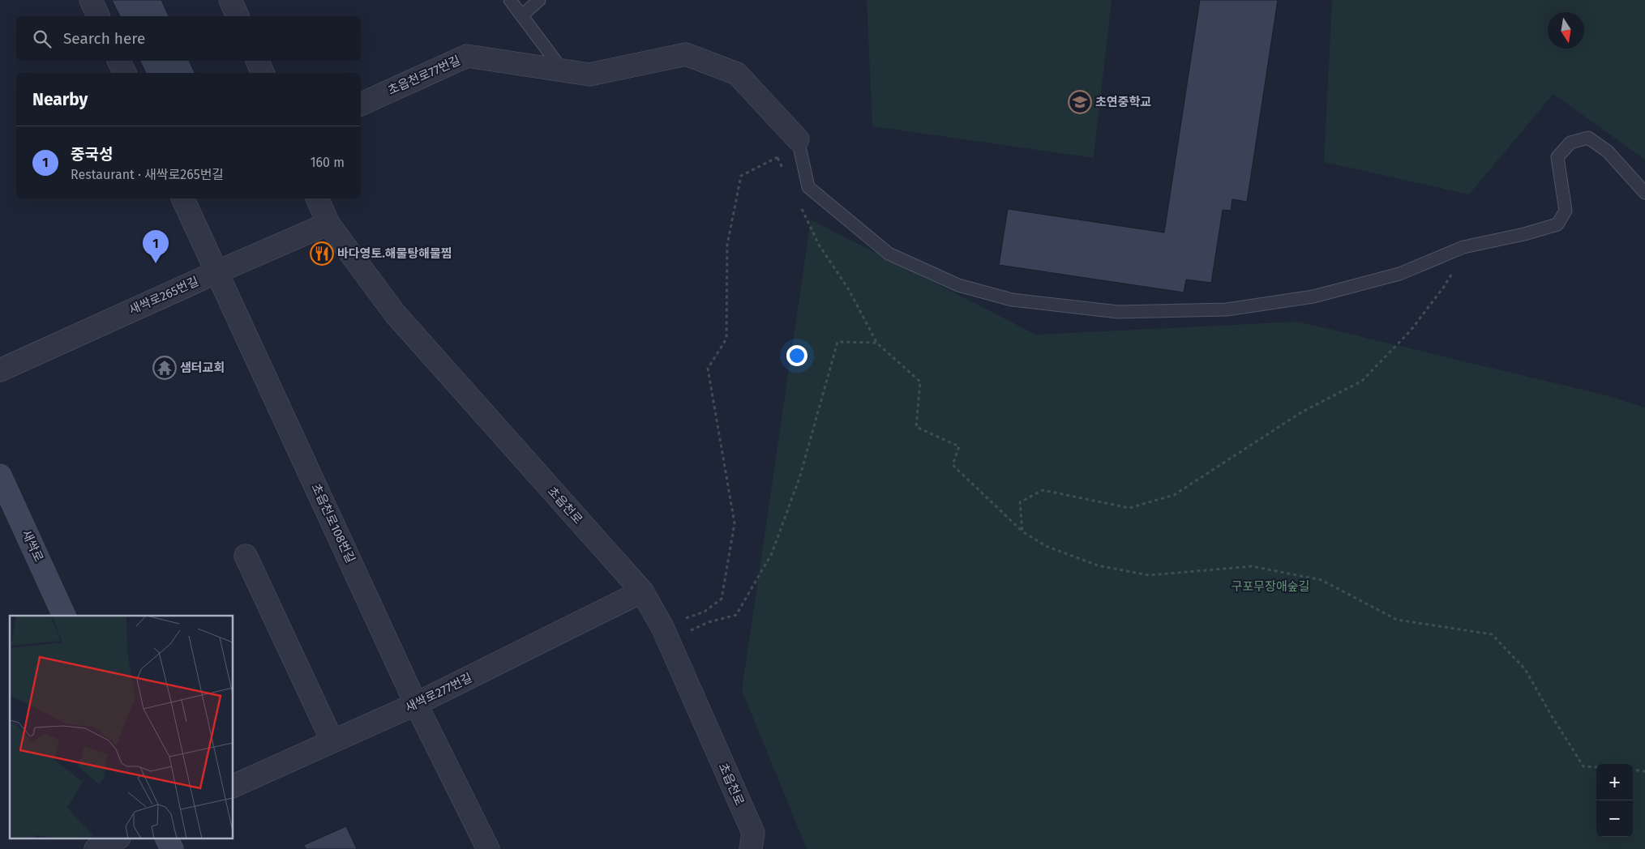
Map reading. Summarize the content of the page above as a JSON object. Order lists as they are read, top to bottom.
{
  "streets": {
    "main road": ["새싹로"],
    "street": [
      "초읍천로77번길",
      "새싹로265번길",
      "초읍천로",
      "초읍천로108번길",
      "새싹로277번길"
    ]
  },
  "crossings": [
    ["새싹로265번길", "초읍천로"],
    ["새싹로265번길", "초읍천로108번길"],
    ["초읍천로", "새싹로277번길"],
    ["초읍천로108번길", "새싹로277번길"]
  ],
  "parks": ["구포무장애숲길"],
  "places": {
    "school or university": ["초연중학교"],
    "restaurant": ["바다영토.해물탕해물찜"],
    "temple": ["샘터교회"]
  },
  "north": "bottom",
  "page": {
    "search": "Search here",
    "heading": "Nearby",
    "list": [
      {
        "mark": "1",
        "name": "중국성",
        "note": "Restaurant · 새싹로265번길",
        "value": "160 m"
      }
    ],
    "pins": "1",
    "map_buttons": ["+", "−"]
  }
}
